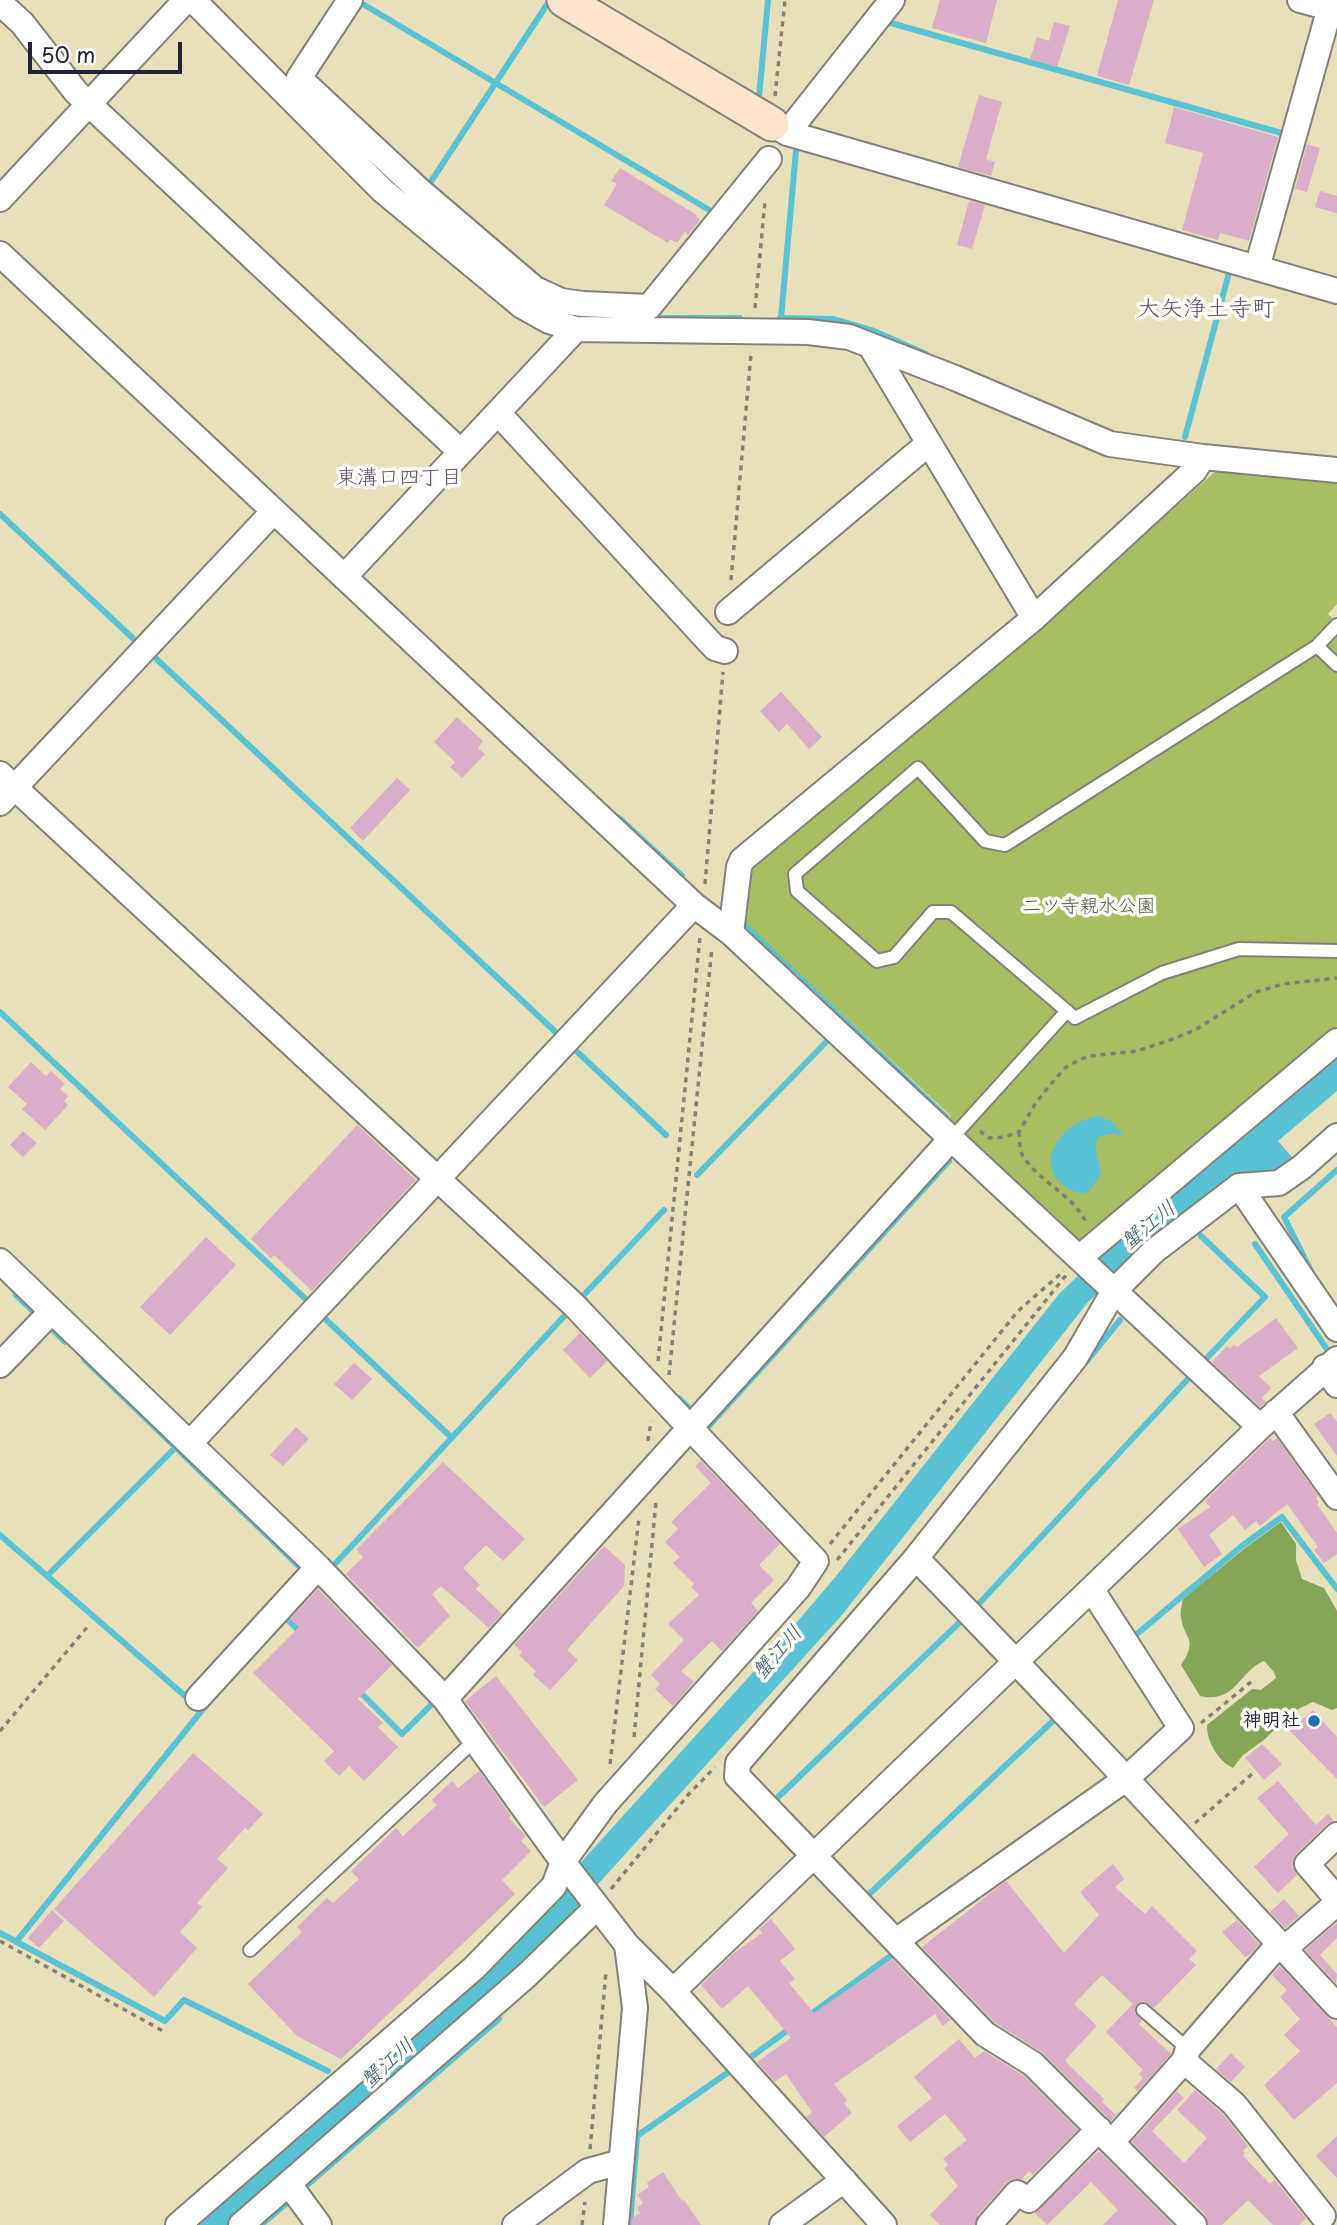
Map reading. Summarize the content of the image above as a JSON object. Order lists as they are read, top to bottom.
{
  "districts": ["大矢浄土寺町", "東溝口四丁目"],
  "water": ["蟹江川"],
  "parks": ["二ツ寺親水公園"],
  "places": ["神明社"],
  "scale_bar": "50 m"
}
